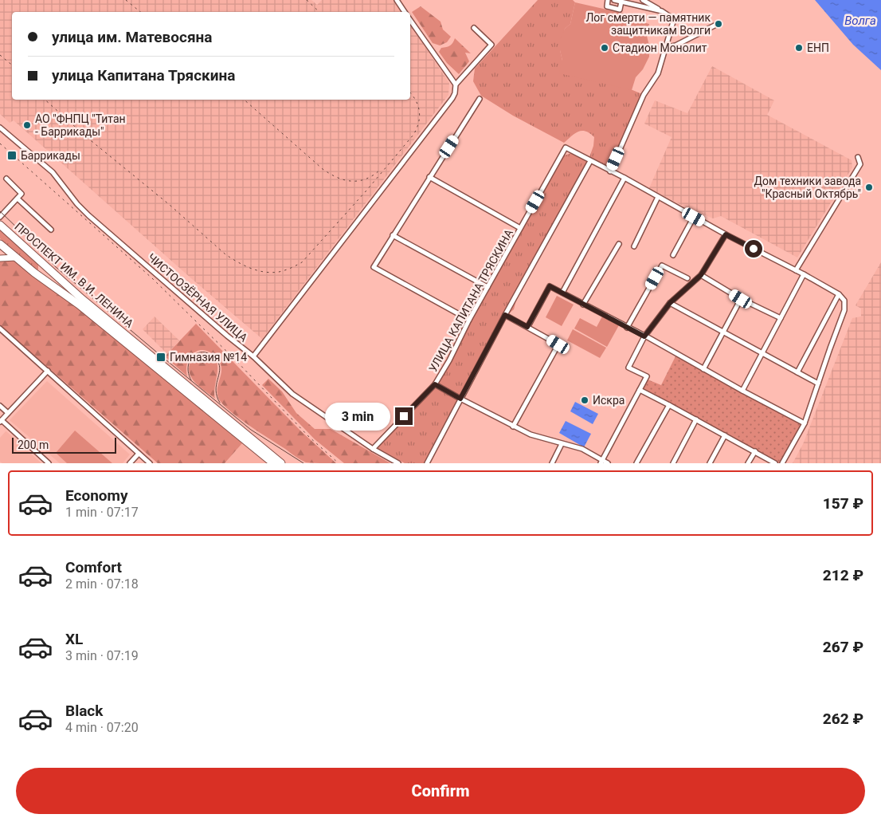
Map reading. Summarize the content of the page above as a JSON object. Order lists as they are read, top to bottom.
{
  "streets": {
    "main road": ["ПРОСПЕКТ ИМ. В.И. ЛЕНИНА"],
    "street": ["ЧИСТООЗЁРНАЯ УЛИЦА", "УЛИЦА КАПИТАНА ТРЯСКИНА"]
  },
  "crossings": [
    ["ЧИСТООЗЁРНАЯ УЛИЦА", "УЛИЦА КАПИТАНА ТРЯСКИНА"]
  ],
  "water": ["Волга"],
  "places": {
    "other": [
      "Лог смерти — памятник защитникам Волги",
      "Стадион Монолит",
      "ЕНП",
      "АО \"ФНПЦ \"Титан - Баррикады\"",
      "Дом техники завода \"Красный Октябрь\"",
      "Искра"
    ],
    "transit": ["Баррикады", "Гимназия №14"]
  },
  "scale_bar": "200 m",
  "page": {
    "banner": ["улица им. Матевосяна", "улица Капитана Тряскина"],
    "bubble": "3 min",
    "scale": "200 m",
    "list": [
      {
        "name": "Economy",
        "note": "1 min · 07:17",
        "value": "157 ₽"
      },
      {
        "name": "Comfort",
        "note": "2 min · 07:18",
        "value": "212 ₽"
      },
      {
        "name": "XL",
        "note": "3 min · 07:19",
        "value": "267 ₽"
      },
      {
        "name": "Black",
        "note": "4 min · 07:20",
        "value": "262 ₽"
      }
    ],
    "buttons": "Confirm"
  }
}
